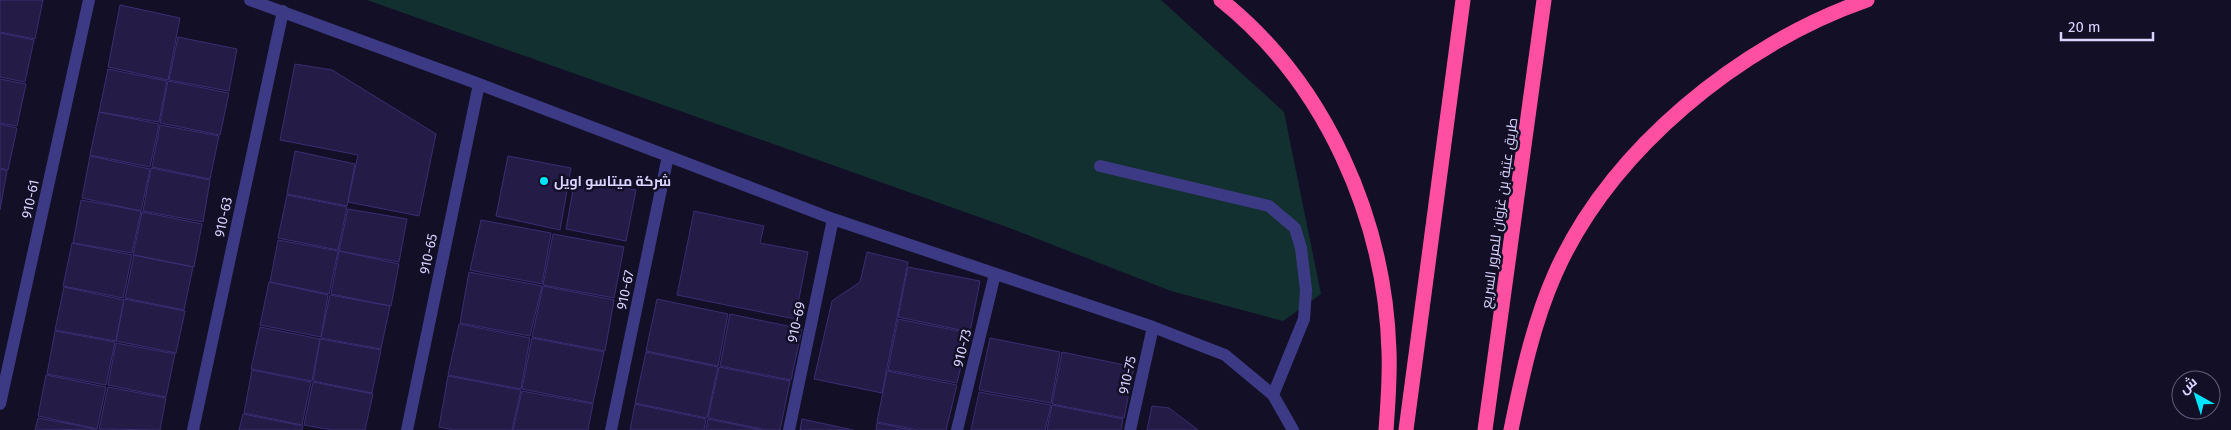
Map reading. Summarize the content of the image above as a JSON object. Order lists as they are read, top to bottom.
{
  "streets": {
    "highway": ["طريق عتبة بن غزوان للمرور السريع"],
    "street": [
      "910-61",
      "910-63",
      "910-65",
      "910-67",
      "910-69",
      "910-73",
      "910-75"
    ]
  },
  "places": ["شركة ميتاسو اويل"],
  "scale_bar": "20 m",
  "north": "top left"
}
